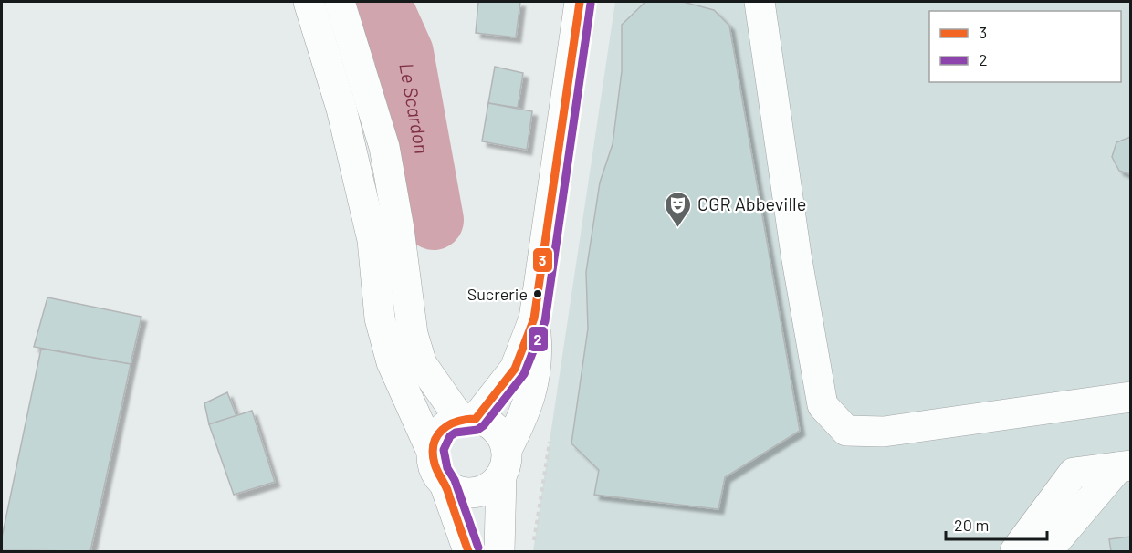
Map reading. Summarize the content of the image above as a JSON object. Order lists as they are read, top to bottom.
{
  "water": ["Le Scardon"],
  "places": {
    "theatre": ["CGR Abbeville"],
    "other": ["Sucrerie"]
  },
  "lines": ["transit line 3", "transit line 2"],
  "legend": ["3", "2"],
  "scale_bar": "20 m"
}
